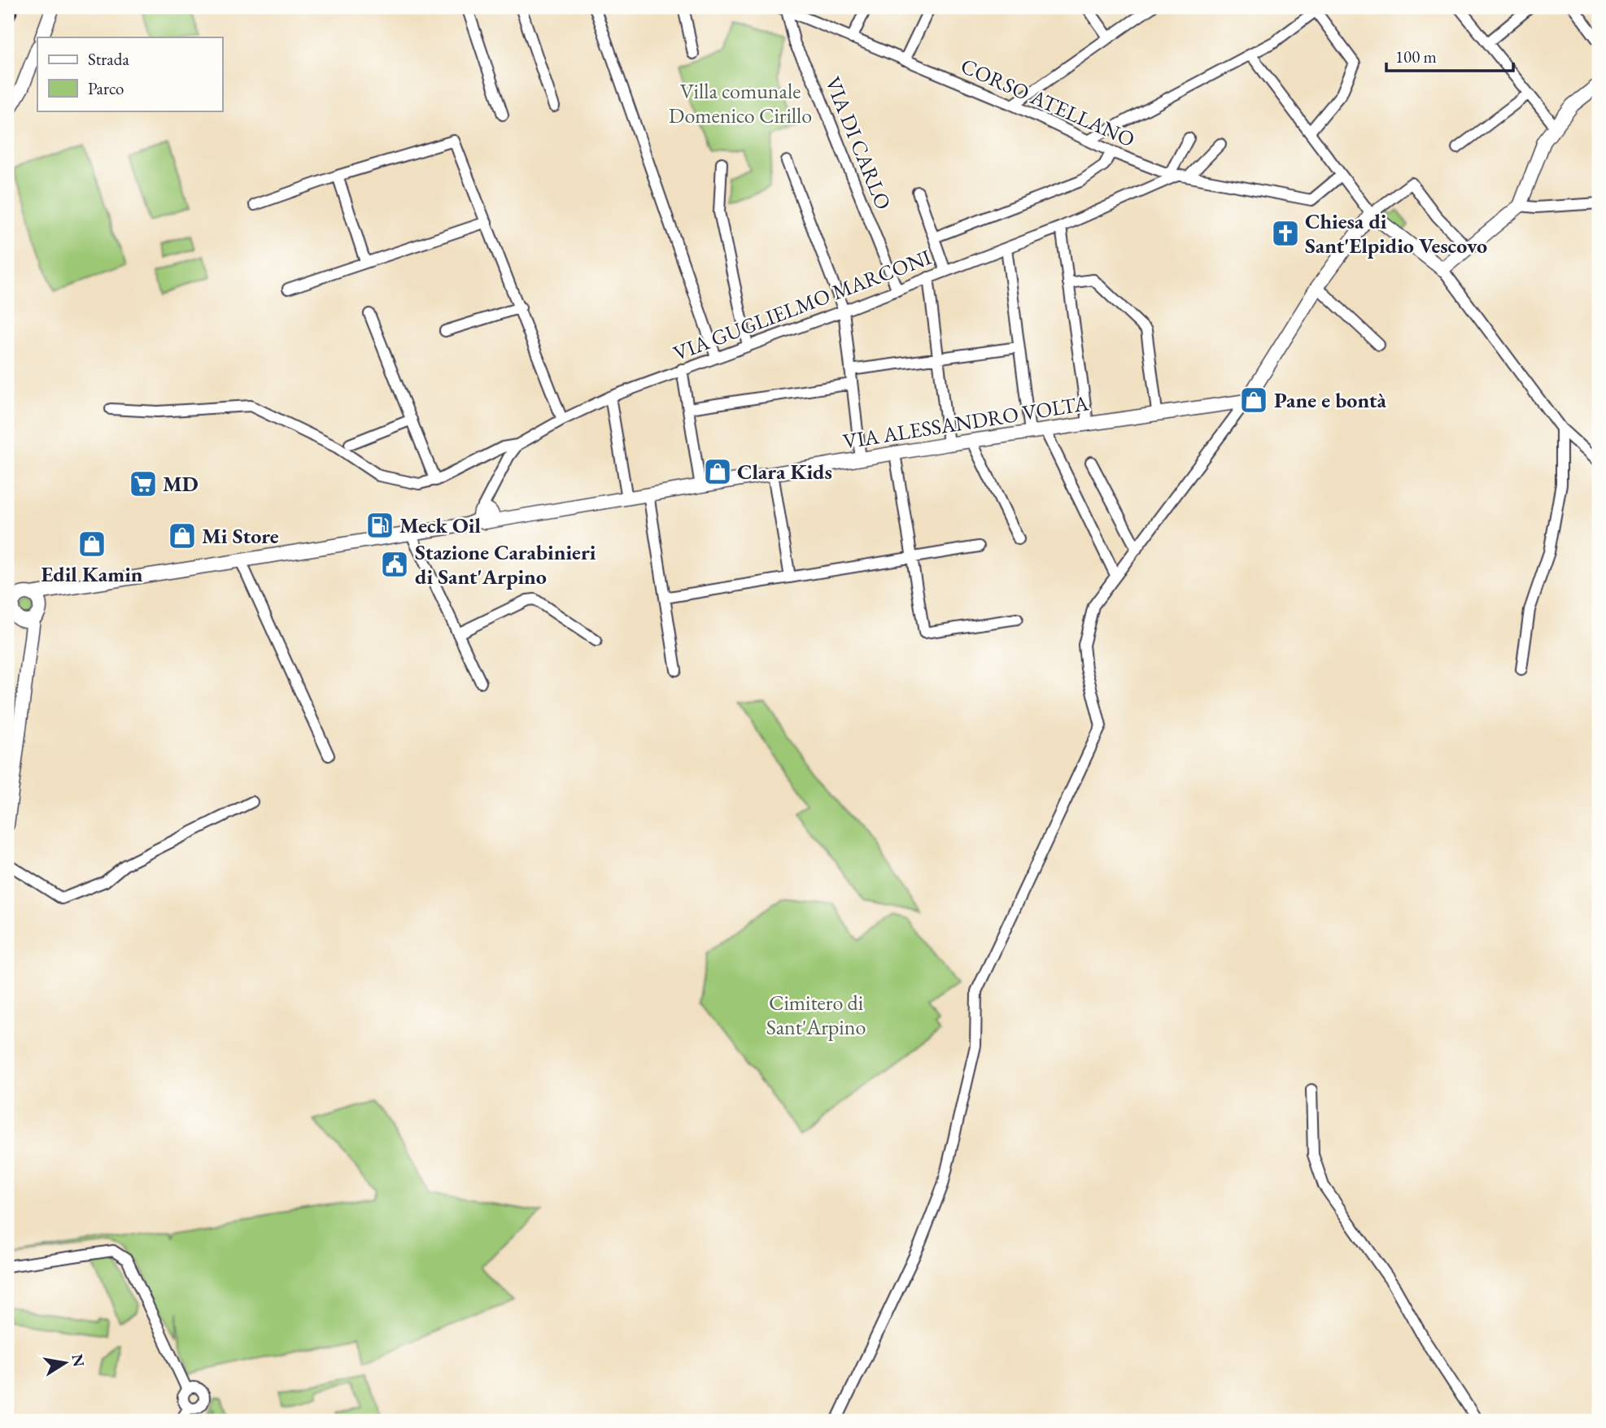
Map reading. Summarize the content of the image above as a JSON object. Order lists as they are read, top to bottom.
{
  "streets": {
    "street": [
      "CORSO ATELLANO",
      "VIA DI CARLO",
      "VIA GUGLIELMO MARCONI",
      "VIA ALESSANDRO VOLTA"
    ]
  },
  "crossings": [
    ["CORSO ATELLANO", "VIA DI CARLO"],
    ["CORSO ATELLANO", "VIA GUGLIELMO MARCONI"],
    ["VIA DI CARLO", "VIA GUGLIELMO MARCONI"],
    ["VIA GUGLIELMO MARCONI", "VIA ALESSANDRO VOLTA"]
  ],
  "parks": ["Villa comunale Domenico Cirillo", "Cimitero di Sant'Arpino"],
  "places": {
    "church": ["Chiesa di Sant'Elpidio Vescovo"],
    "shop": [
      "Pane e bontà",
      "Clara Kids",
      "Mi Store",
      "Edil Kamin"
    ],
    "supermarket": ["MD"],
    "fuel station": ["Meck Oil"],
    "public building": ["Stazione Carabinieri di Sant'Arpino"]
  },
  "legend": ["Strada", "Parco"],
  "scale_bar": "100 m",
  "north": "right"
}
